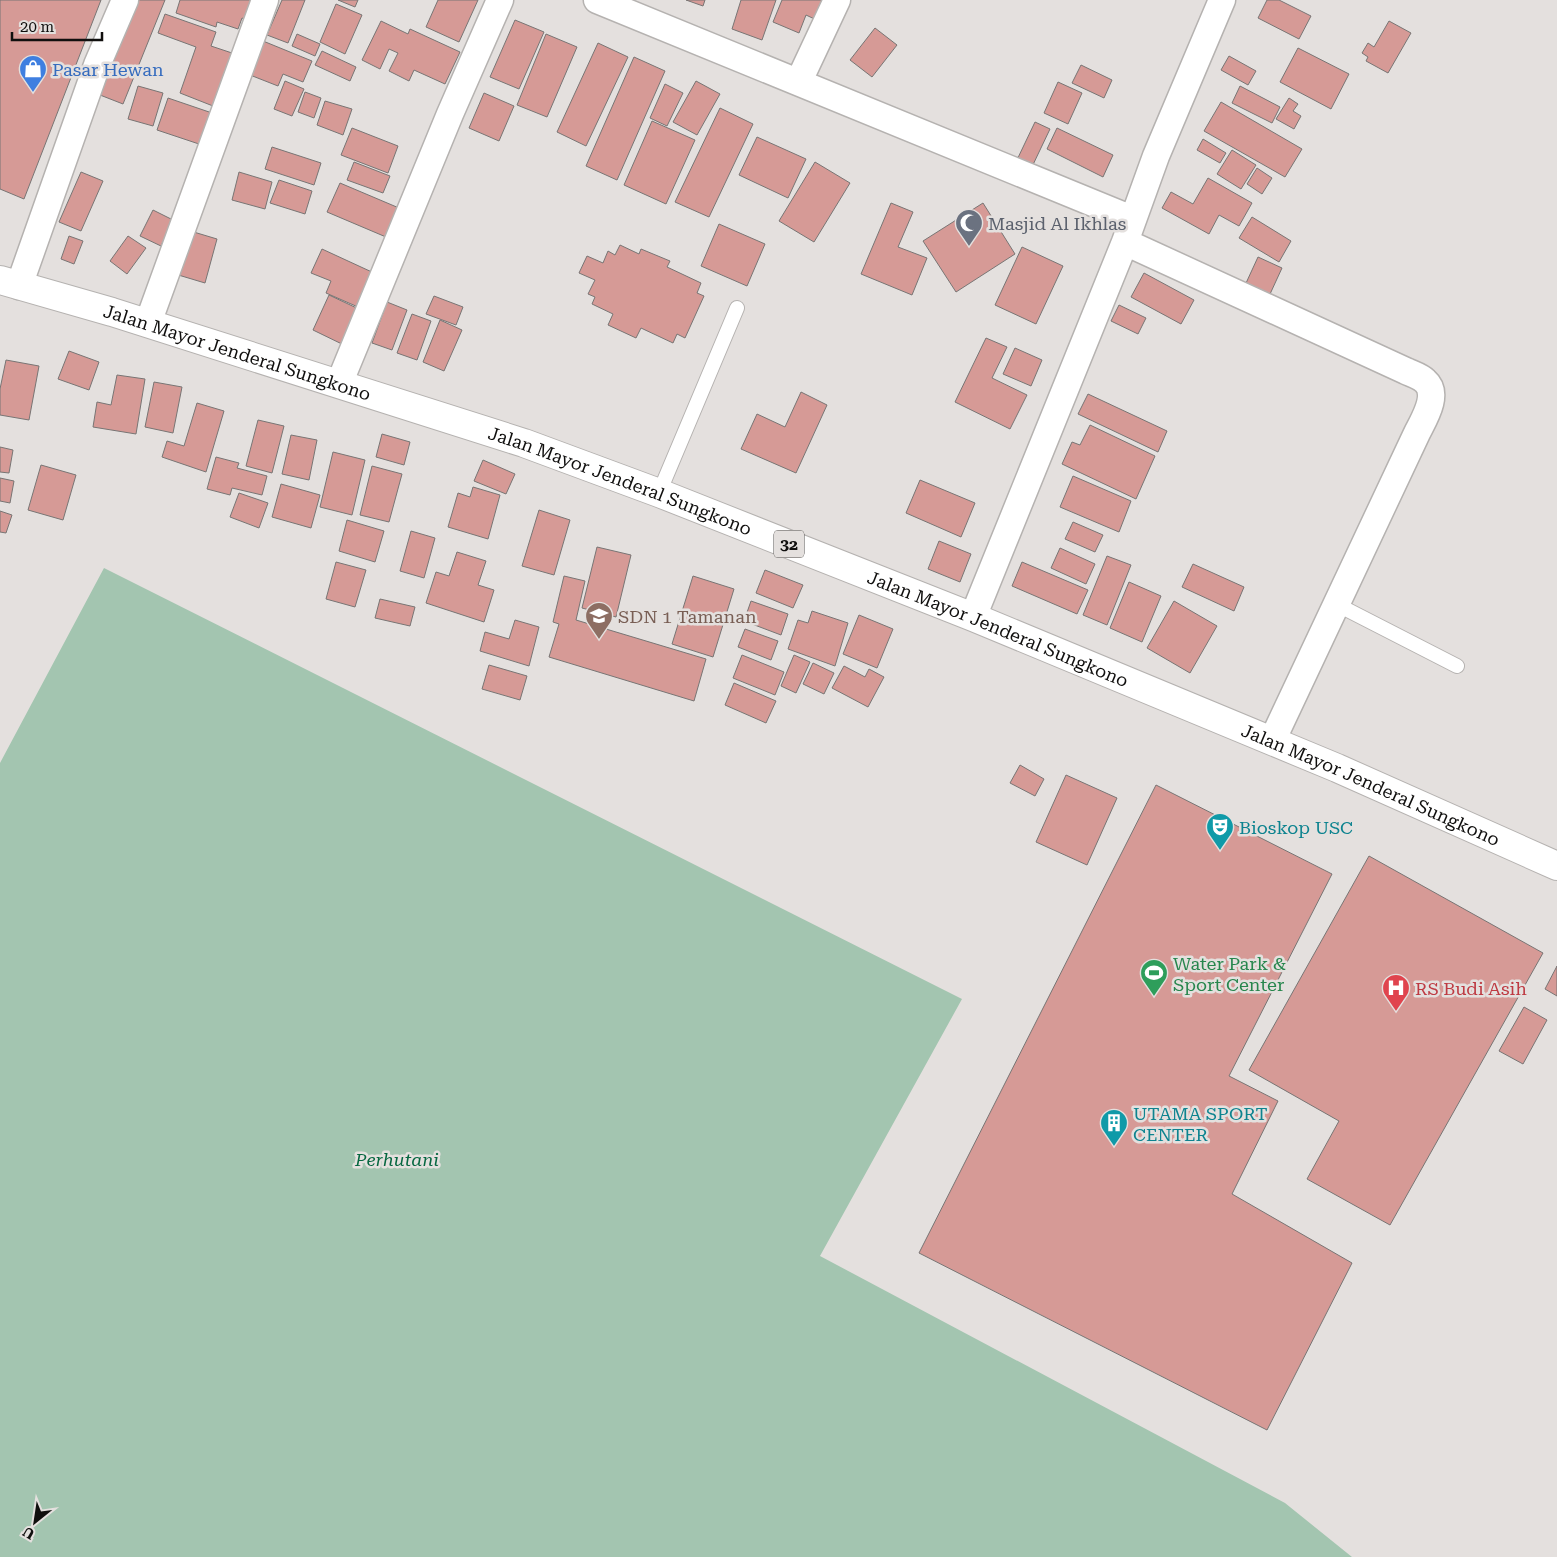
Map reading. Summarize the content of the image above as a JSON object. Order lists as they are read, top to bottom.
{
  "streets": {
    "highway": ["Jalan Mayor Jenderal Sungkono", "32"]
  },
  "parks": ["Perhutani"],
  "places": {
    "shop": ["Pasar Hewan"],
    "mosque": ["Masjid Al Ikhlas"],
    "school or university": ["SDN 1 Tamanan"],
    "theatre": ["Bioskop USC"],
    "sports": ["Water Park & Sport Center"],
    "hospital": ["RS Budi Asih"],
    "building": ["UTAMA SPORT CENTER"]
  },
  "scale_bar": "20 m",
  "north": "bottom left"
}
